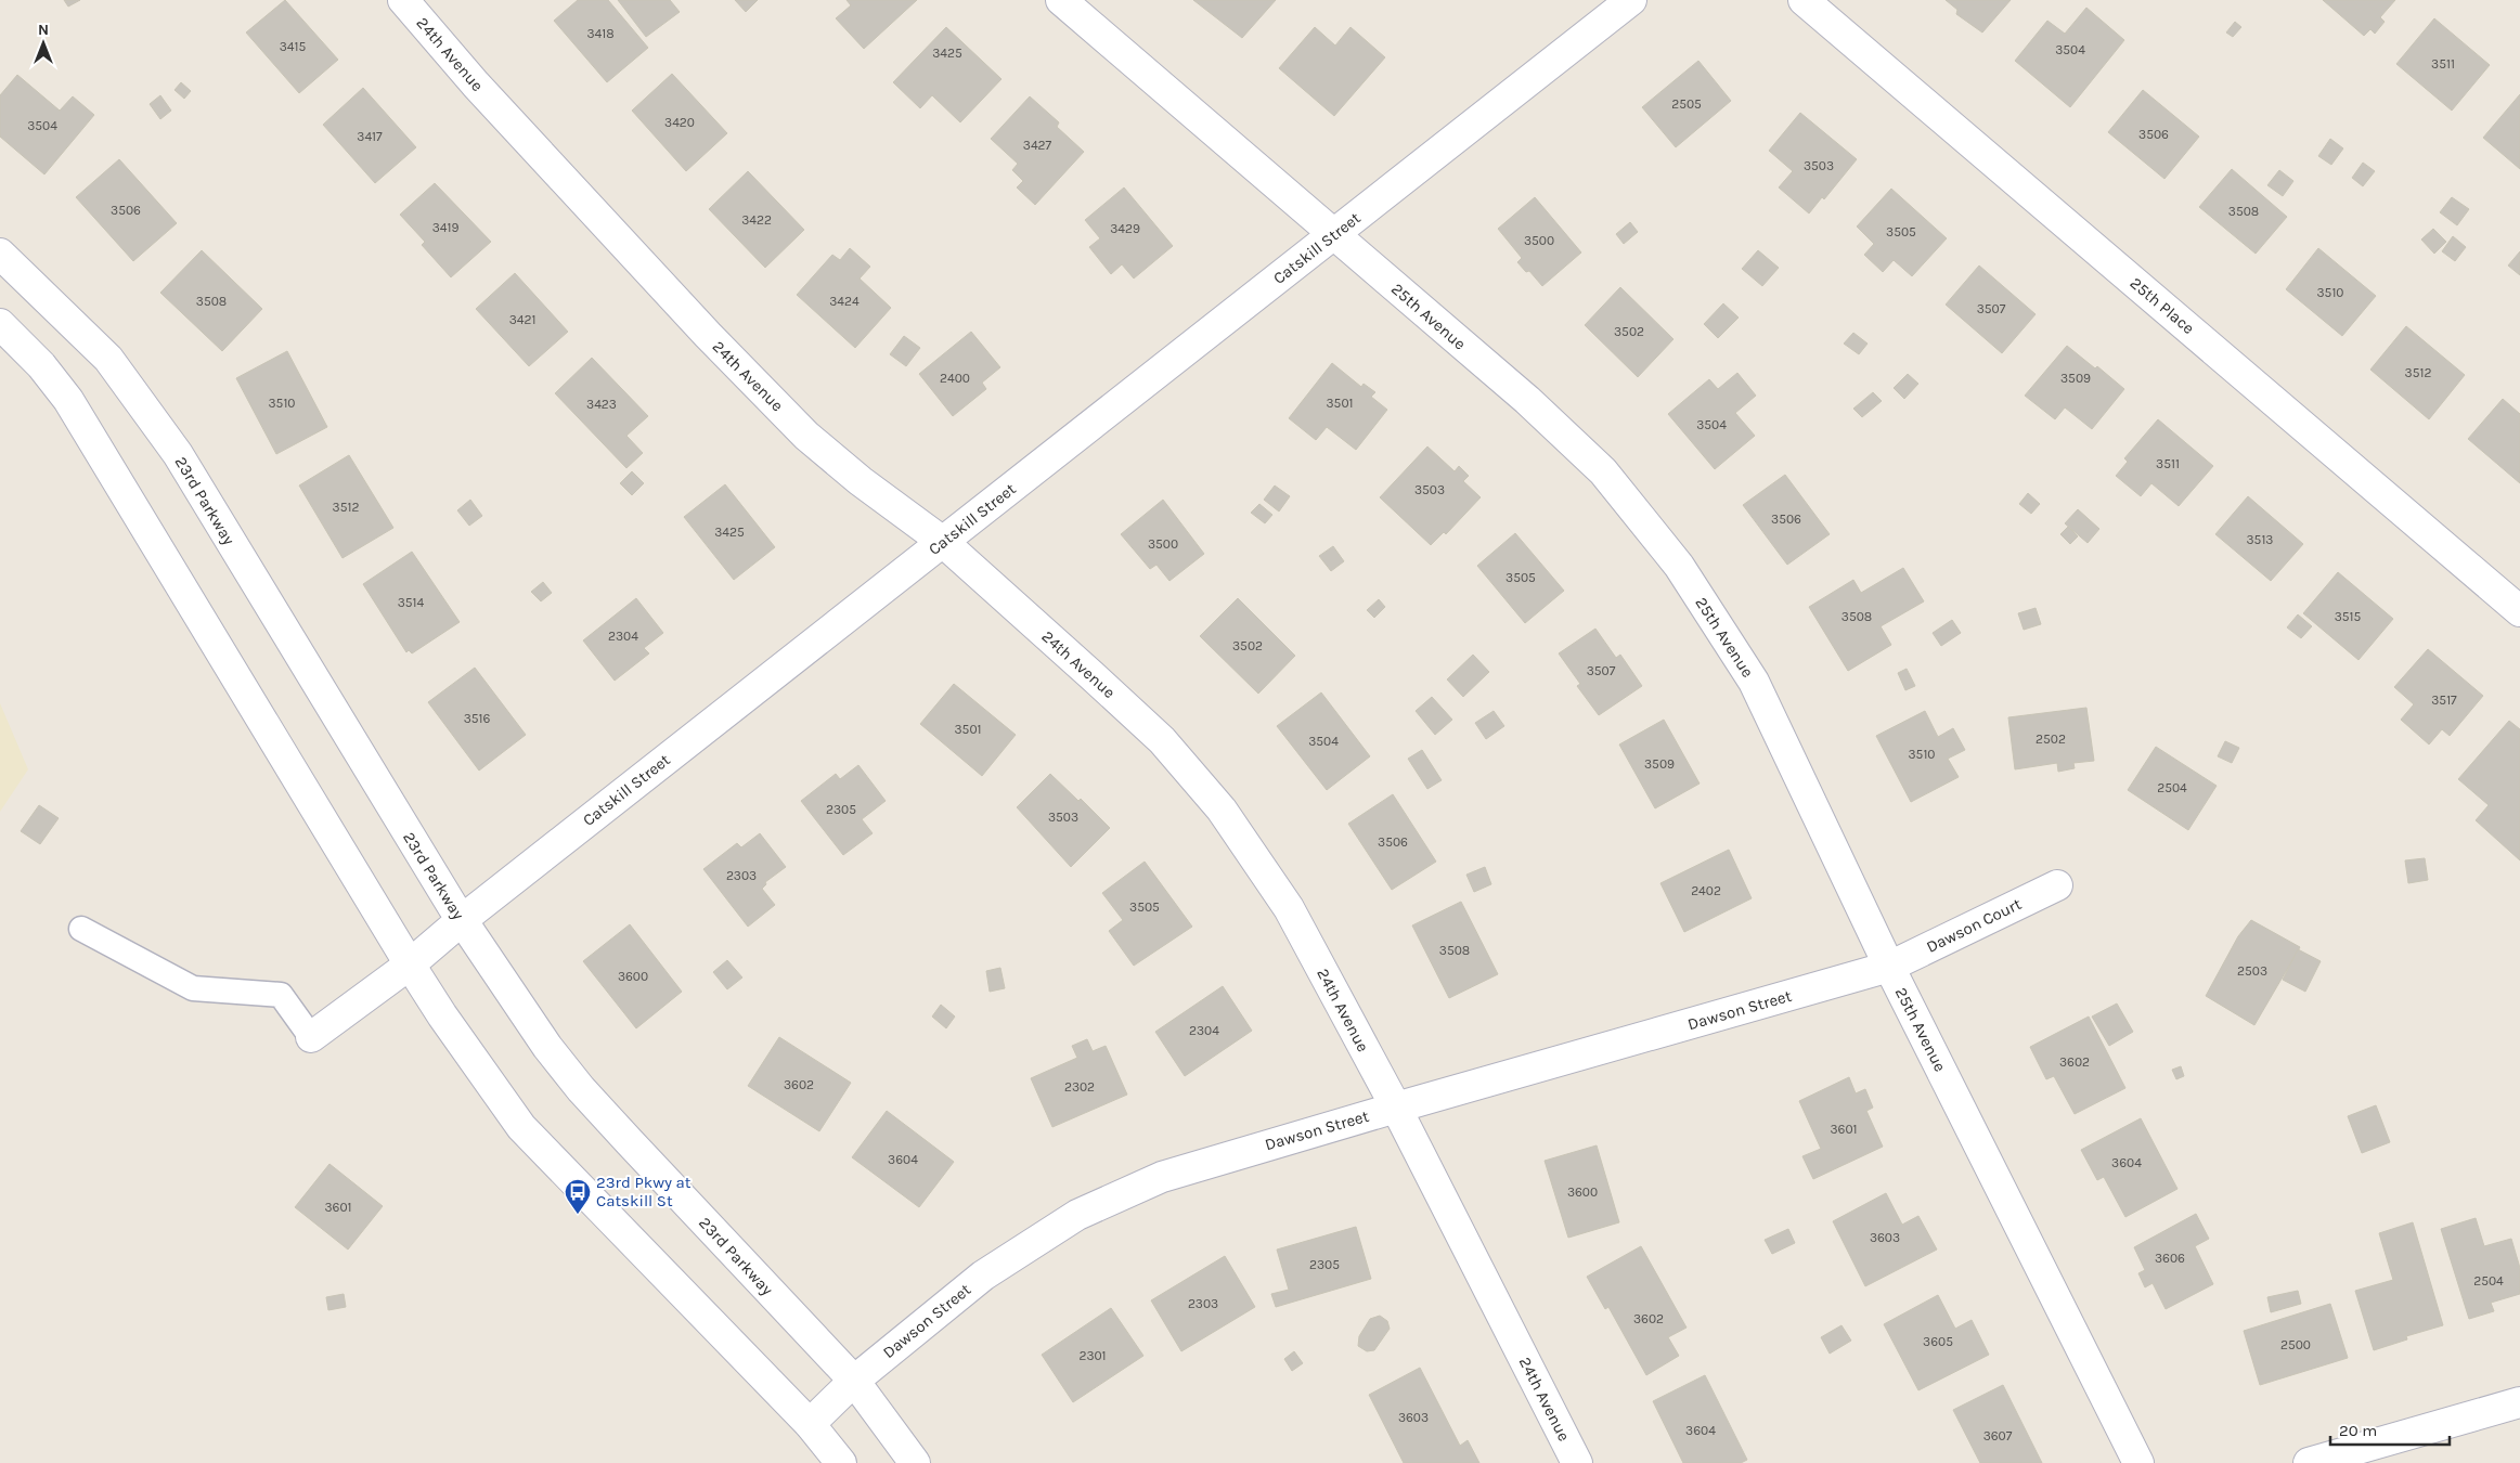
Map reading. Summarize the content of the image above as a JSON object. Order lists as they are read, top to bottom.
{
  "streets": {
    "street": [
      "24th Avenue",
      "Catskill Street",
      "25th Place",
      "25th Avenue",
      "23rd Parkway",
      "Dawson Court",
      "Dawson Street"
    ]
  },
  "crossings": [
    ["24th Avenue", "Catskill Street"],
    ["24th Avenue", "Dawson Street"],
    ["Catskill Street", "25th Avenue"],
    ["Catskill Street", "23rd Parkway"],
    ["25th Avenue", "Dawson Court"],
    ["25th Avenue", "Dawson Street"],
    ["23rd Parkway", "Dawson Street"],
    ["Dawson Court", "Dawson Street"]
  ],
  "places": {
    "bus stop": ["23rd Pkwy at Catskill St"]
  },
  "house_numbers": [
    "3418",
    "3415",
    "3504",
    "3425",
    "3511",
    "2505",
    "3420",
    "3504",
    "3506",
    "3417",
    "3427",
    "3503",
    "3506",
    "3508",
    "3422",
    "3419",
    "3429",
    "3505",
    "3500",
    "3510",
    "3508",
    "3424",
    "3507",
    "3421",
    "3502",
    "3512",
    "2400",
    "3509",
    "3510",
    "3501",
    "3423",
    "3504",
    "3511",
    "3503",
    "3512",
    "3506",
    "3425",
    "3513",
    "3500",
    "3505",
    "3514",
    "3508",
    "3515",
    "2304",
    "3502",
    "3507",
    "3517",
    "3516",
    "3501",
    "2502",
    "3504",
    "3510",
    "3509",
    "2504",
    "2305",
    "3503",
    "3506",
    "2303",
    "2402",
    "3505",
    "3508",
    "2503",
    "3600",
    "2304",
    "3602",
    "3602",
    "2302",
    "3601",
    "3604",
    "3604",
    "3600",
    "3601",
    "3603",
    "3606",
    "2305",
    "2504",
    "2303",
    "3602",
    "3605",
    "2500",
    "2301",
    "3603",
    "3604",
    "3607"
  ],
  "scale_bar": "20 m",
  "north": "top"
}
